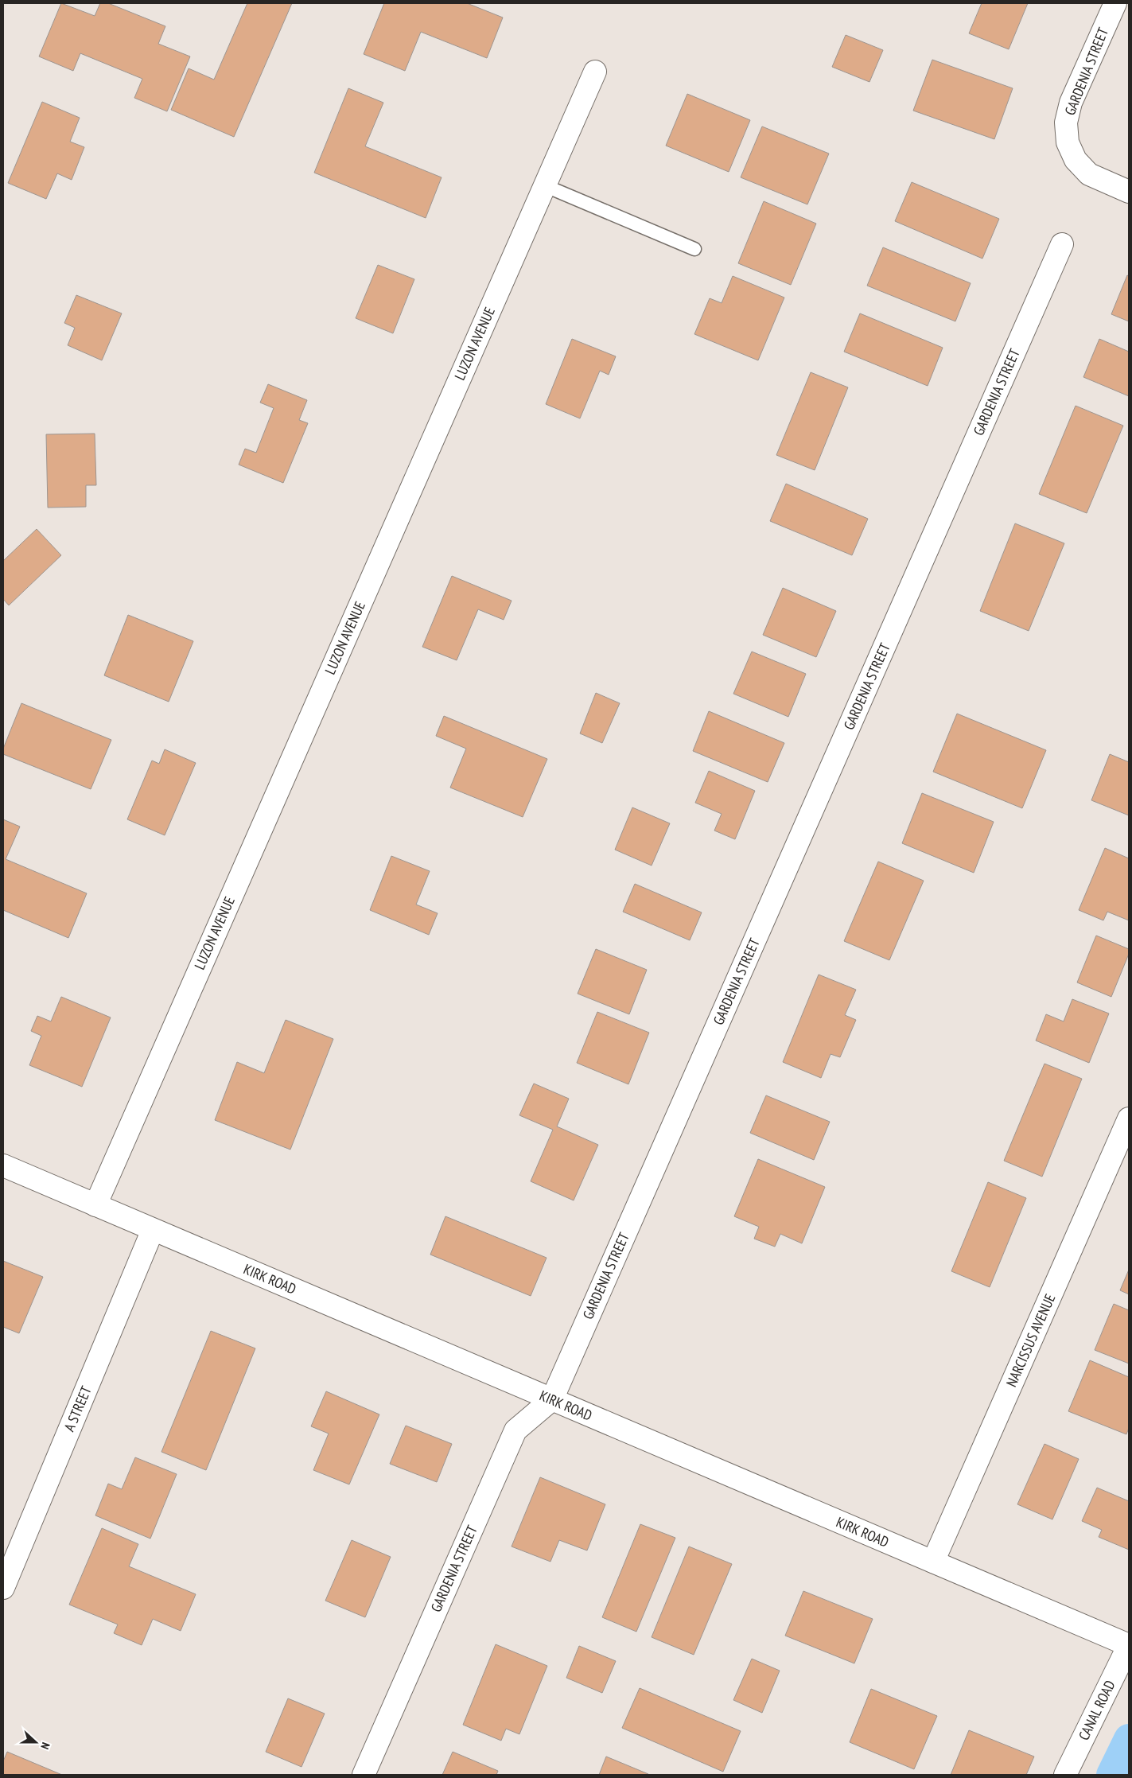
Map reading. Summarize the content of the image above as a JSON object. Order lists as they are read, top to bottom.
{
  "streets": {
    "street": [
      "GARDENIA STREET",
      "LUZON AVENUE",
      "KIRK ROAD",
      "NARCISSUS AVENUE",
      "A STREET",
      "CANAL ROAD"
    ]
  },
  "crossings": [
    ["GARDENIA STREET", "KIRK ROAD"],
    ["LUZON AVENUE", "KIRK ROAD"],
    ["KIRK ROAD", "NARCISSUS AVENUE"],
    ["KIRK ROAD", "A STREET"],
    ["KIRK ROAD", "CANAL ROAD"]
  ],
  "north": "right"
}
